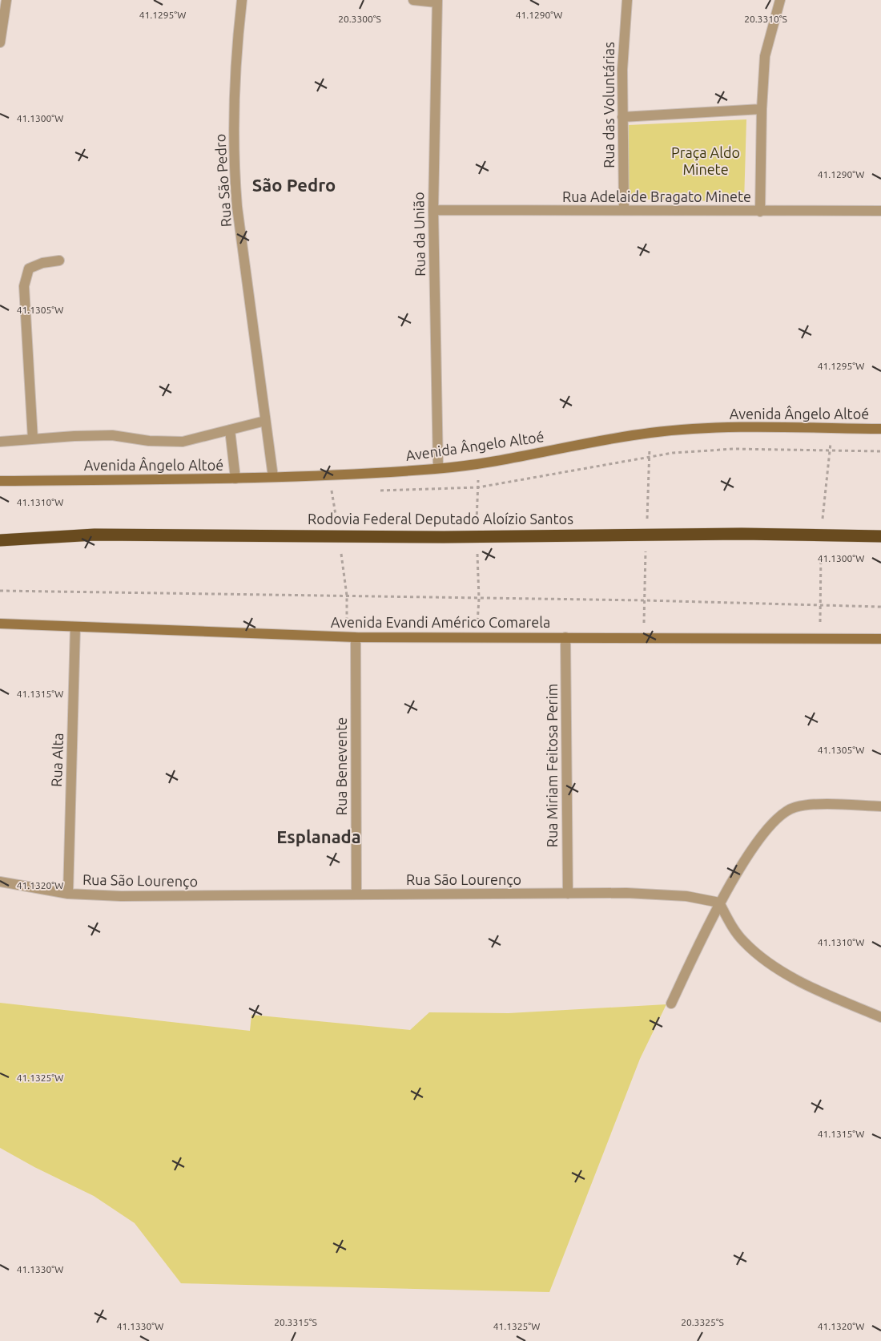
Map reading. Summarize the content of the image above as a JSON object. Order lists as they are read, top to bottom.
{
  "streets": {
    "highway": ["Rodovia Federal Deputado Aloízio Santos"],
    "street": [
      "Rua das Voluntárias",
      "Rua São Pedro",
      "Rua Adelaide Bragato Minete",
      "Rua da União",
      "Avenida Ângelo Altoé",
      "Avenida Evandi Américo Comarela",
      "Rua Alta",
      "Rua Miriam Feitosa Perim",
      "Rua Benevente",
      "Rua São Lourenço"
    ]
  },
  "crossings": [
    ["Rua das Voluntárias", "Rua Adelaide Bragato Minete"],
    ["Rua São Pedro", "Avenida Ângelo Altoé"],
    ["Rua Adelaide Bragato Minete", "Rua da União"],
    ["Rua da União", "Avenida Ângelo Altoé"],
    ["Avenida Evandi Américo Comarela", "Rua Alta"],
    ["Avenida Evandi Américo Comarela", "Rua Miriam Feitosa Perim"],
    ["Avenida Evandi Américo Comarela", "Rua Benevente"],
    ["Rua Alta", "Rua São Lourenço"],
    ["Rua Miriam Feitosa Perim", "Rua São Lourenço"],
    ["Rua Benevente", "Rua São Lourenço"]
  ],
  "districts": ["São Pedro", "Esplanada"],
  "parks": ["Praça Aldo Minete"],
  "coordinates": [
    "41.1295°W",
    "41.1290°W",
    "20.3300°S",
    "20.3310°S",
    "41.1300°W",
    "41.1305°W",
    "41.1310°W",
    "41.1315°W",
    "41.1320°W",
    "41.1325°W",
    "41.1330°W",
    "20.3315°S",
    "20.3325°S"
  ]
}
